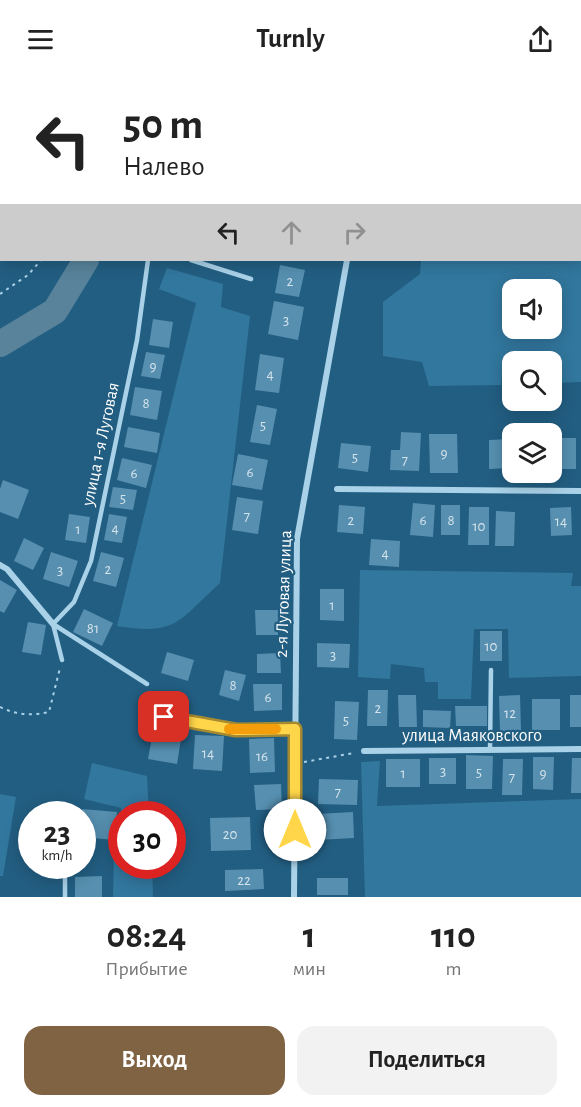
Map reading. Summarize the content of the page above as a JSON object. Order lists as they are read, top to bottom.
{
  "streets": {
    "street": ["2-я Луговая улица", "улица Маяковского"],
    "lane": ["улица 1-я Луговая"]
  },
  "house_numbers": [
    "2",
    "3",
    "9",
    "4",
    "8",
    "5",
    "9",
    "5",
    "7",
    "6",
    "6",
    "5",
    "7",
    "2",
    "6",
    "8",
    "14",
    "10",
    "4",
    "1",
    "4",
    "2",
    "3",
    "1",
    "81",
    "10",
    "3",
    "8",
    "6",
    "2",
    "12",
    "5",
    "14",
    "16",
    "3",
    "5",
    "1",
    "9",
    "7",
    "7",
    "20",
    "22"
  ],
  "page": {
    "header": "Turnly",
    "turn": ["50 m", "Налево"],
    "speed": "23 km/h",
    "limit": "30",
    "eta": [
      "08:24",
      "Прибытие",
      "1",
      "мин",
      "110",
      "m"
    ],
    "buttons": ["Выход", "Поделиться"]
  }
}
